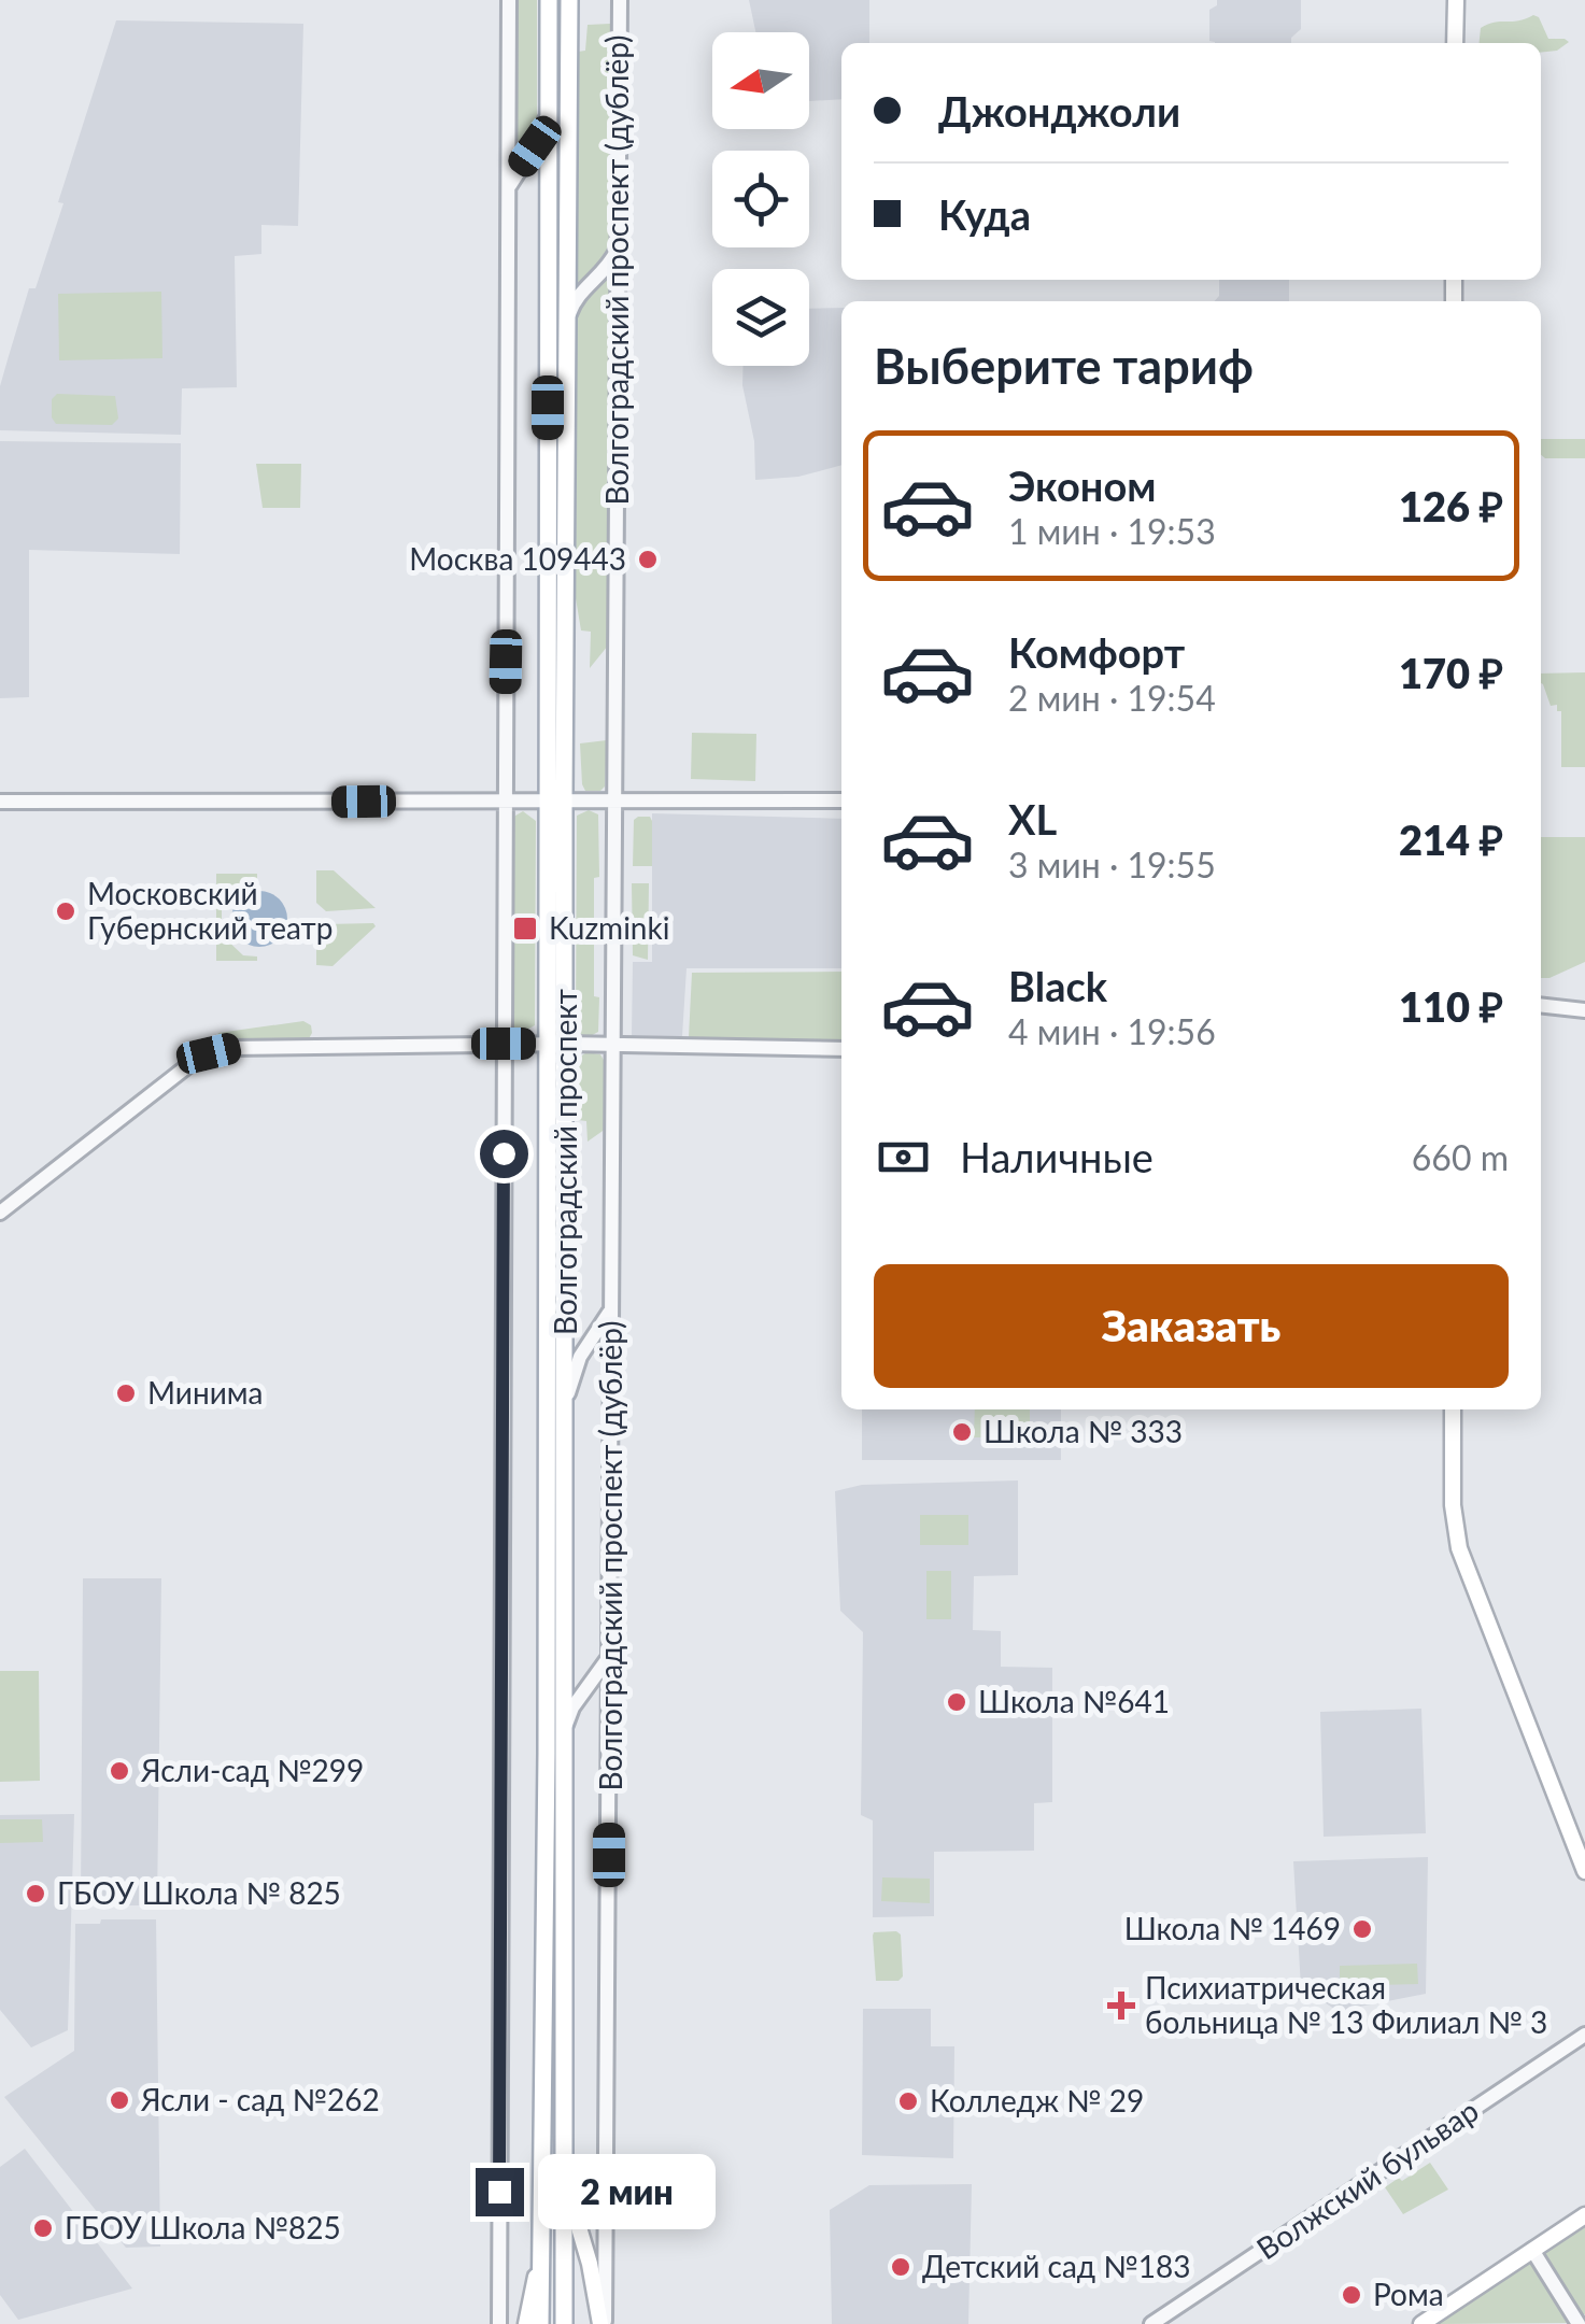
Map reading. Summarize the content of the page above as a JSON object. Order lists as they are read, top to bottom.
{
  "streets": {
    "main road": ["Волгоградский проспект (дублёр)", "Волгоградский проспект"],
    "street": ["Волжский бульвар"]
  },
  "crossings": [
    ["Волгоградский проспект (дублёр)", "Волгоградский проспект"]
  ],
  "places": {
    "other": [
      "Москва 109443",
      "Московский Губернский театр",
      "Минима",
      "Школа № 333",
      "Школа №641",
      "Ясли-сад №299",
      "ГБОУ Школа № 825",
      "Школа № 1469",
      "Ясли - сад №262",
      "Колледж № 29",
      "ГБОУ Школа №825",
      "Детский сад №183",
      "Рома"
    ],
    "transit": ["Kuzminki"],
    "health": ["Психиатрическая больница № 13 Филиал № 3"]
  },
  "north": "left",
  "page": {
    "banner": ["Джонджоли", "Куда"],
    "heading": "Выберите тариф",
    "list": [
      {
        "name": "Эконом",
        "note": "1 мин · 19:53",
        "value": "126 ₽"
      },
      {
        "name": "Комфорт",
        "note": "2 мин · 19:54",
        "value": "170 ₽"
      },
      {
        "name": "XL",
        "note": "3 мин · 19:55",
        "value": "214 ₽"
      },
      {
        "name": "Black",
        "note": "4 мин · 19:56",
        "value": "110 ₽"
      }
    ],
    "pay": ["Наличные", "660 m"],
    "buttons": "Заказать",
    "bubble": "2 мин"
  }
}
